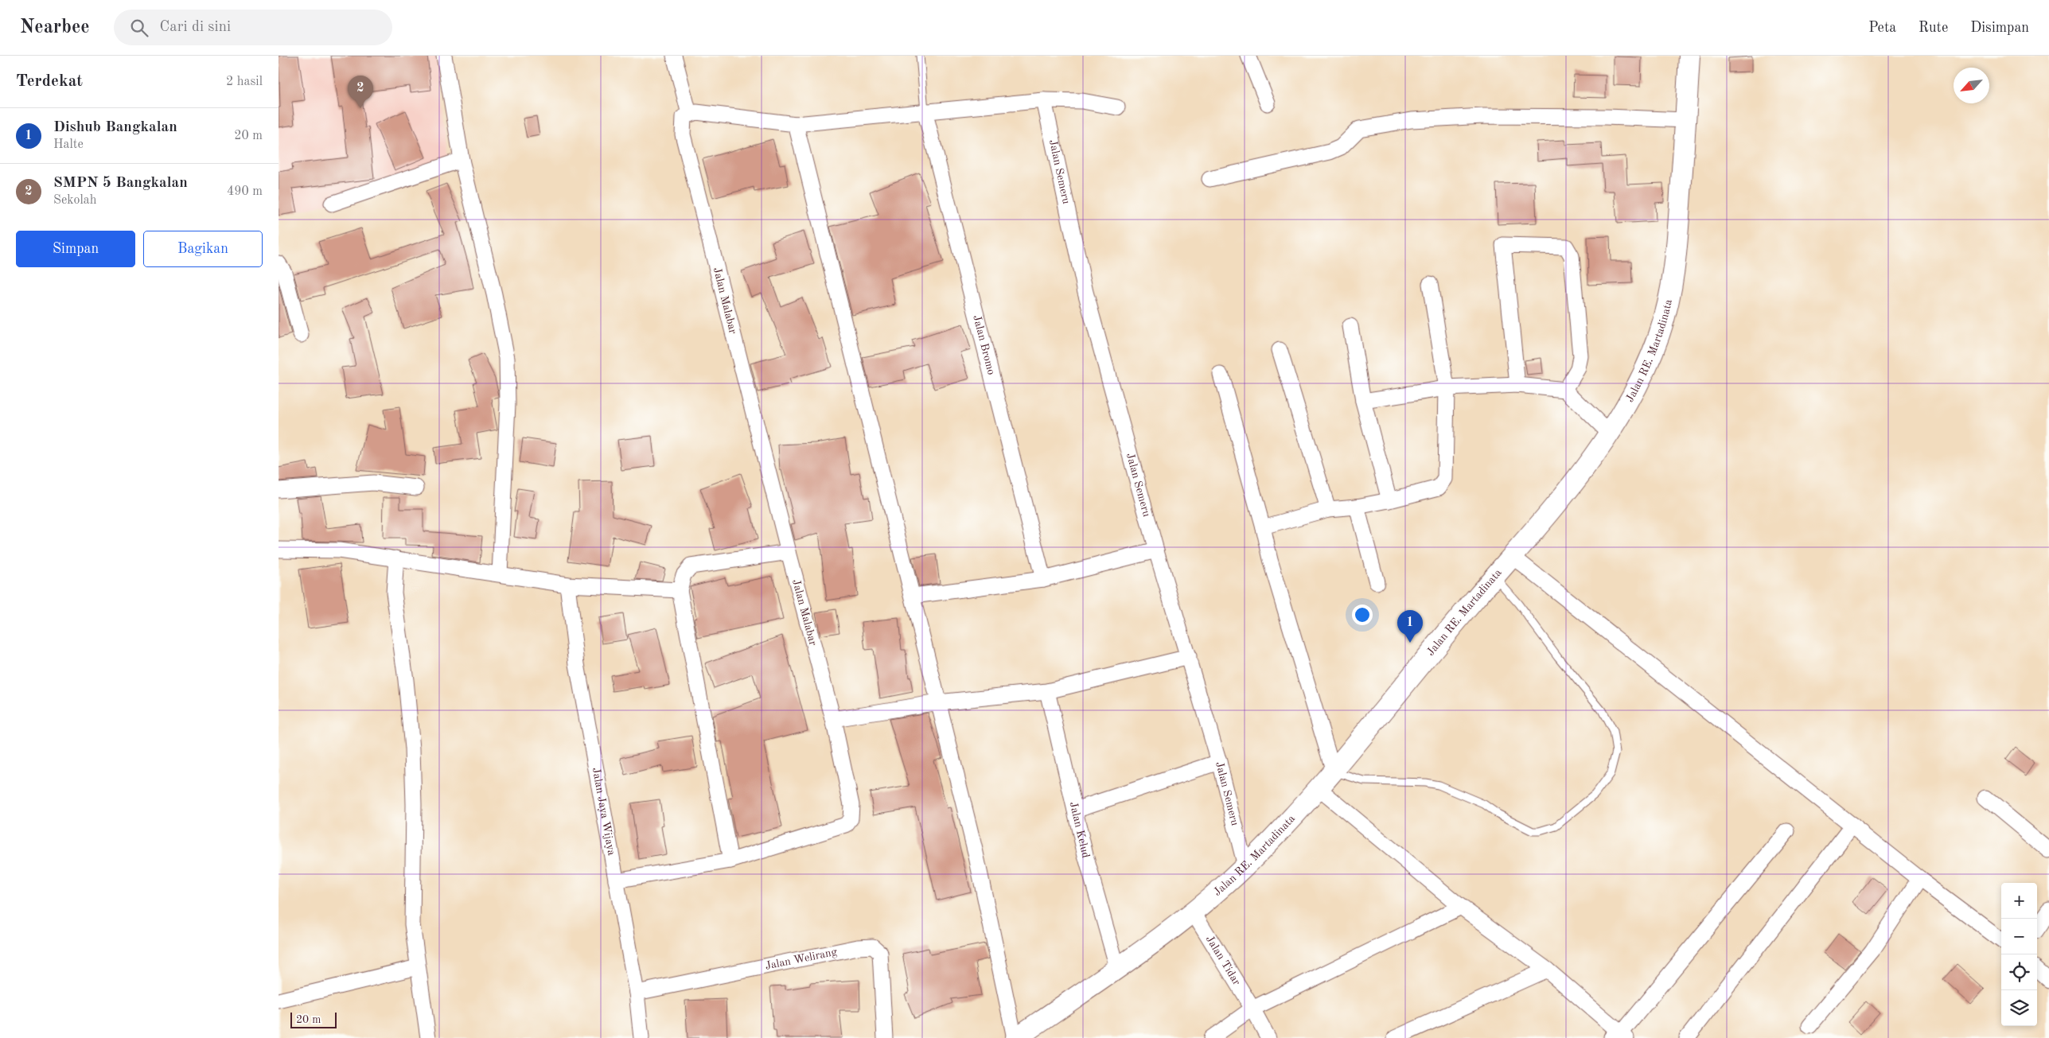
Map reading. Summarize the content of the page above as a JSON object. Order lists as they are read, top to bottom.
{
  "streets": {
    "main road": ["Jalan RE. Martadinata"],
    "street": [
      "Jalan Semeru",
      "Jalan Malabar",
      "Jalan Bromo",
      "Jalan Jaya Wijaya",
      "Jalan Kelud",
      "Jalan Welirang",
      "Jalan Tidar"
    ]
  },
  "crossings": [
    ["Jalan Semeru", "Jalan RE. Martadinata"],
    ["Jalan RE. Martadinata", "Jalan Kelud"],
    ["Jalan RE. Martadinata", "Jalan Tidar"],
    ["Jalan Jaya Wijaya", "Jalan Welirang"]
  ],
  "scale_bar": "20 m",
  "north": "bottom left",
  "page": {
    "header": "Nearbee",
    "search": "Cari di sini",
    "nav": ["Peta", "Rute", "Disimpan"],
    "heading": ["Terdekat", "2 hasil"],
    "pins": ["2", "1"],
    "list": [
      {
        "mark": "1",
        "name": "Dishub Bangkalan",
        "note": "Halte",
        "value": "20 m"
      },
      {
        "mark": "2",
        "name": "SMPN 5 Bangkalan",
        "note": "Sekolah",
        "value": "490 m"
      }
    ],
    "buttons": ["Simpan", "Bagikan"],
    "map_buttons": ["+", "−"],
    "scale": "20 m"
  }
}
